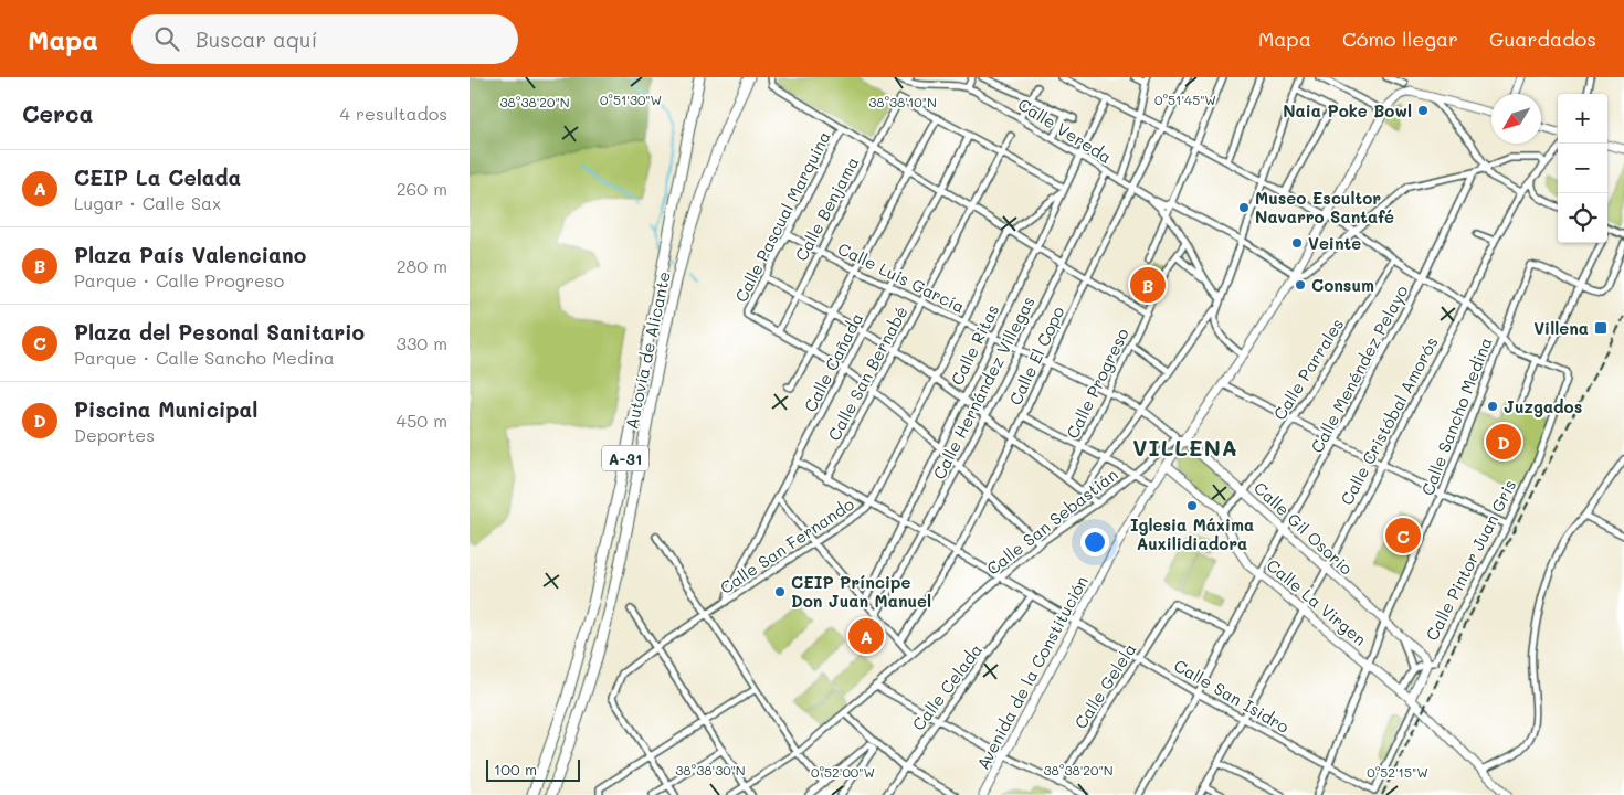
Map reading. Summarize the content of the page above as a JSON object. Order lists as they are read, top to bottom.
{
  "streets": {
    "highway": ["Autovía de Alicante", "A-31"],
    "street": [
      "Calle Vereda",
      "Calle Benjama",
      "Calle Pascual Marquina",
      "Calle Luis García",
      "Calle Ritas",
      "Calle El Copo",
      "Calle Cañada",
      "Calle Parrales",
      "Calle Menéndez Pelayo",
      "Calle San Bernabé",
      "Calle Progreso",
      "Calle Hernández Villegas",
      "Calle Sancho Medina",
      "Calle Cristóbal Amorós",
      "Calle San Sebastián",
      "Calle Gil Osorio",
      "Calle San Fernando",
      "Calle Pintor Juan Gris",
      "Calle La Virgen",
      "Avenida de la Constitución",
      "Calle Gelela",
      "Calle Celada",
      "Calle San Isidro"
    ]
  },
  "crossings": [
    ["Calle Vereda", "Calle Ritas"],
    ["Calle Vereda", "Calle El Copo"],
    ["Calle Vereda", "Calle Progreso"],
    ["Calle Vereda", "Calle Hernández Villegas"],
    ["Calle Vereda", "Avenida de la Constitución"],
    ["Calle Benjama", "Calle Pascual Marquina"],
    ["Calle Benjama", "Calle Luis García"],
    ["Calle Pascual Marquina", "Calle Luis García"],
    ["Calle Luis García", "Calle Ritas"],
    ["Calle Luis García", "Calle El Copo"],
    ["Calle Luis García", "Calle Cañada"],
    ["Calle Luis García", "Calle San Bernabé"],
    ["Calle Luis García", "Calle Progreso"],
    ["Calle Luis García", "Calle Hernández Villegas"],
    ["Calle Luis García", "Calle San Sebastián"],
    ["Calle Luis García", "Calle Gil Osorio"],
    ["Calle Luis García", "Calle San Fernando"],
    ["Calle Luis García", "Avenida de la Constitución"],
    ["Calle Ritas", "Calle San Fernando"],
    ["Calle Ritas", "Calle San Isidro"],
    ["Calle El Copo", "Calle San Isidro"],
    ["Calle Cañada", "Calle San Fernando"],
    ["Calle Cañada", "Calle San Isidro"],
    ["Calle Parrales", "Calle Gil Osorio"],
    ["Calle Parrales", "Calle La Virgen"],
    ["Calle Menéndez Pelayo", "Calle Gil Osorio"],
    ["Calle Menéndez Pelayo", "Calle La Virgen"],
    ["Calle Menéndez Pelayo", "Calle Gelela"],
    ["Calle Menéndez Pelayo", "Calle San Isidro"],
    ["Calle San Bernabé", "Calle San Isidro"],
    ["Calle Hernández Villegas", "Calle San Isidro"],
    ["Calle Sancho Medina", "Calle Gil Osorio"],
    ["Calle Sancho Medina", "Calle La Virgen"],
    ["Calle Sancho Medina", "Calle San Isidro"],
    ["Calle Cristóbal Amorós", "Calle Gil Osorio"],
    ["Calle Cristóbal Amorós", "Calle La Virgen"],
    ["Calle Cristóbal Amorós", "Calle San Isidro"],
    ["Calle San Sebastián", "Calle Gil Osorio"],
    ["Calle San Sebastián", "Avenida de la Constitución"],
    ["Calle San Sebastián", "Calle San Isidro"],
    ["Calle Gil Osorio", "Calle Pintor Juan Gris"],
    ["Calle Gil Osorio", "Avenida de la Constitución"],
    ["Calle San Fernando", "Calle San Isidro"],
    ["Calle Pintor Juan Gris", "Calle La Virgen"],
    ["Calle Pintor Juan Gris", "Calle San Isidro"],
    ["Avenida de la Constitución", "Calle San Isidro"],
    ["Calle Gelela", "Calle San Isidro"],
    ["Calle Celada", "Calle San Isidro"]
  ],
  "districts": ["VILLENA"],
  "places": {
    "other": [
      "Naia Poke Bowl",
      "Museo Escultor Navarro Santafé",
      "Veinte",
      "Consum",
      "Juzgados",
      "Iglesia Máxima Auxilidiadora",
      "CEIP Príncipe Don Juan Manuel"
    ],
    "transit": ["Villena"]
  },
  "scale_bar": "100 m",
  "north": "bottom left",
  "page": {
    "header": "Mapa",
    "search": "Buscar aquí",
    "nav": ["Mapa", "Cómo llegar", "Guardados"],
    "heading": ["Cerca", "4 resultados"],
    "map_buttons": ["+", "−"],
    "list": [
      {
        "mark": "A",
        "name": "CEIP La Celada",
        "note": "Lugar · Calle Sax",
        "value": "260 m"
      },
      {
        "mark": "B",
        "name": "Plaza País Valenciano",
        "note": "Parque · Calle Progreso",
        "value": "280 m"
      },
      {
        "mark": "C",
        "name": "Plaza del Pesonal Sanitario",
        "note": "Parque · Calle Sancho Medina",
        "value": "330 m"
      },
      {
        "mark": "D",
        "name": "Piscina Municipal",
        "note": "Deportes",
        "value": "450 m"
      }
    ],
    "pins": [
      "B",
      "D",
      "C",
      "A"
    ],
    "scale": "100 m"
  },
  "coordinates": [
    "0°51'30\"W",
    "0°51'45\"W",
    "38°38'20\"N",
    "38°38'10\"N",
    "38°38'30\"N",
    "0°52'00\"W",
    "0°52'15\"W"
  ]
}
